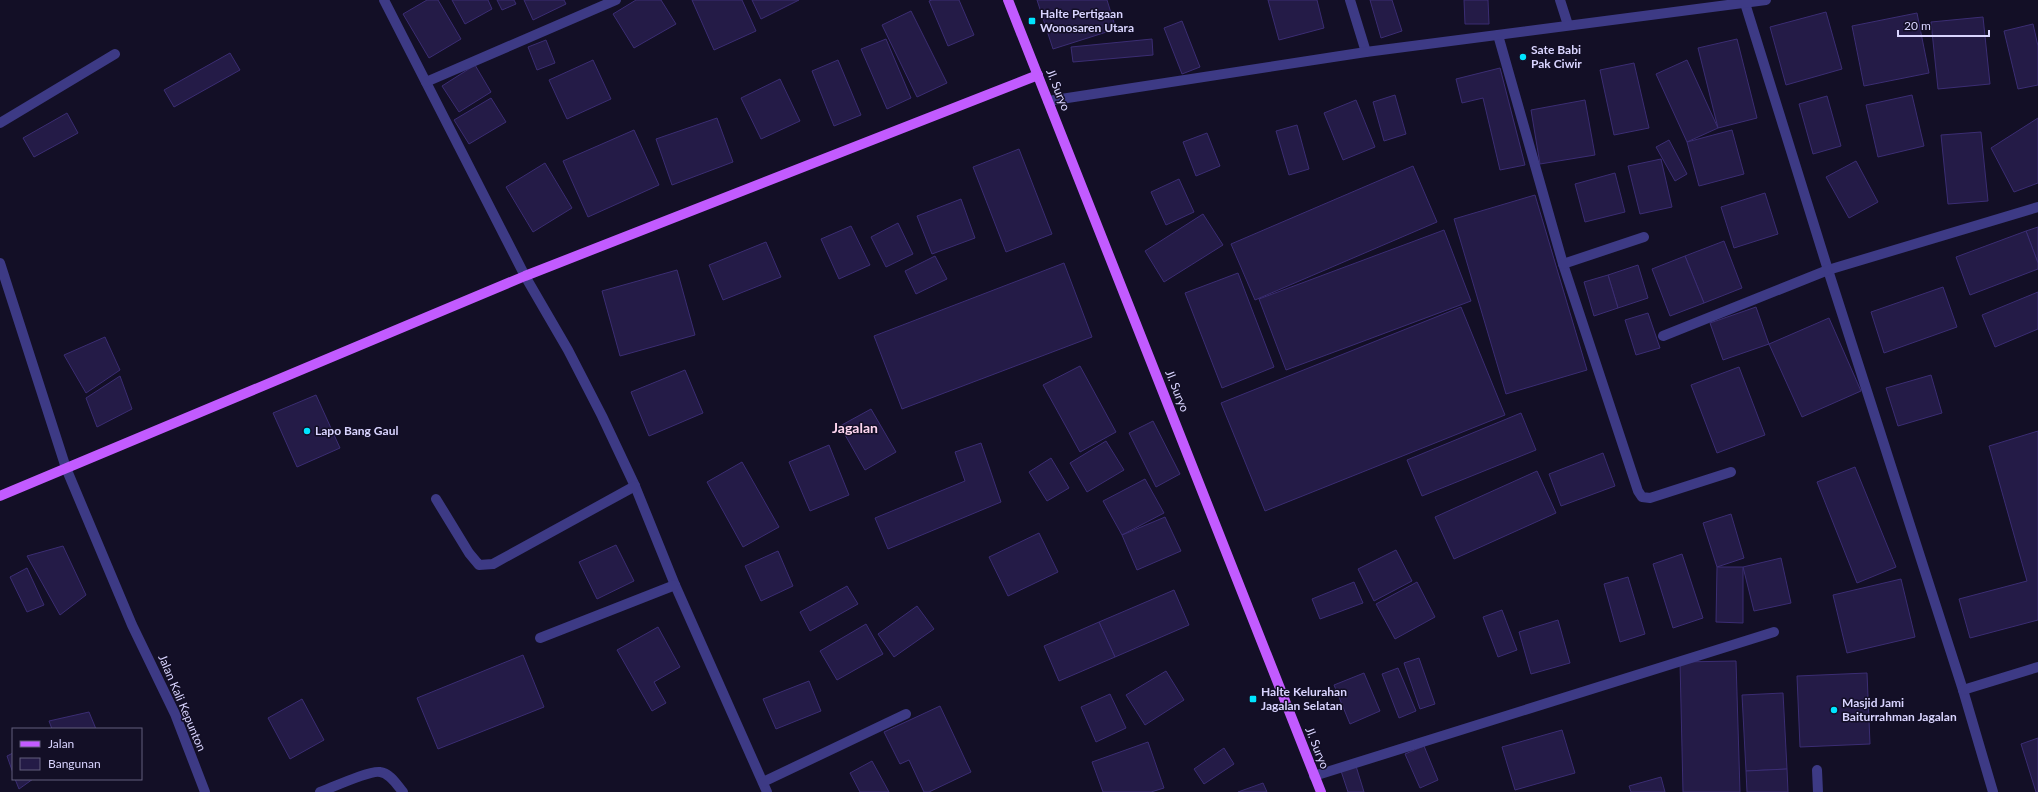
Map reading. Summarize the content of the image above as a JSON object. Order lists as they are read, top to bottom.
{
  "streets": {
    "main road": ["Jl. Suryo"],
    "street": ["Jalan Kali Kepunton"]
  },
  "districts": ["Jagalan"],
  "places": {
    "transit": ["Halte Pertigaan Wonosaren Utara", "Halte Kelurahan Jagalan Selatan"],
    "other": ["Sate Babi Pak Ciwir", "Lapo Bang Gaul", "Masjid Jami Baiturrahman Jagalan"]
  },
  "legend": ["Jalan", "Bangunan"],
  "scale_bar": "20 m"
}
